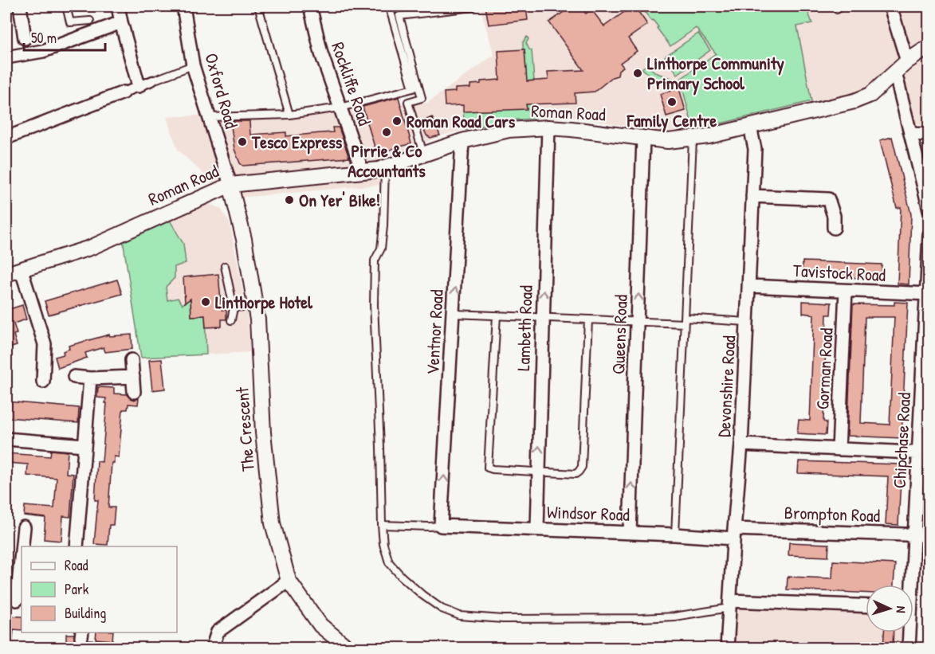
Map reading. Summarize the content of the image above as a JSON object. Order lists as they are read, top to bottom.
{
  "streets": {
    "street": [
      "Rockliffe Road",
      "Oxford Road",
      "Roman Road",
      "Tavistock Road",
      "Lambeth Road",
      "Ventnor Road",
      "Queens Road",
      "Gorman Road",
      "Devonshire Road",
      "The Crescent",
      "Chipchase Road",
      "Windsor Road",
      "Brompton Road"
    ]
  },
  "crossings": [
    ["Rockliffe Road", "Roman Road"],
    ["Oxford Road", "Roman Road"],
    ["Oxford Road", "The Crescent"],
    ["Roman Road", "Lambeth Road"],
    ["Roman Road", "Ventnor Road"],
    ["Roman Road", "Queens Road"],
    ["Roman Road", "Devonshire Road"],
    ["Roman Road", "The Crescent"],
    ["Tavistock Road", "Gorman Road"],
    ["Tavistock Road", "Devonshire Road"],
    ["Tavistock Road", "Chipchase Road"],
    ["Lambeth Road", "Windsor Road"],
    ["Ventnor Road", "Windsor Road"],
    ["Queens Road", "Windsor Road"],
    ["Devonshire Road", "Windsor Road"],
    ["Devonshire Road", "Brompton Road"],
    ["Chipchase Road", "Brompton Road"],
    ["Windsor Road", "Brompton Road"]
  ],
  "one_way": ["Lambeth Road", "Ventnor Road", "Queens Road"],
  "places": [
    "Linthorpe Community Primary School",
    "Family Centre",
    "Roman Road Cars",
    "Pirrie & Co Accountants",
    "Tesco Express",
    "On Yer' Bike!",
    "Linthorpe Hotel"
  ],
  "legend": ["Road", "Park", "Building"],
  "scale_bar": "50 m",
  "north": "right"
}
